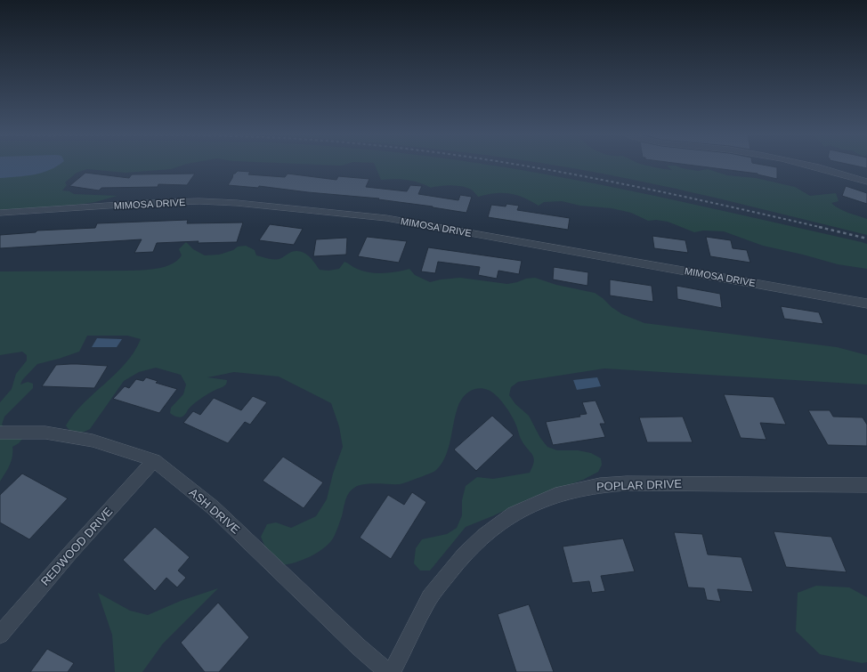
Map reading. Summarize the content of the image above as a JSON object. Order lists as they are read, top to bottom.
{
  "streets": {
    "street": [
      "MIMOSA DRIVE",
      "POPLAR DRIVE",
      "ASH DRIVE",
      "REDWOOD DRIVE"
    ]
  },
  "crossings": [
    ["ASH DRIVE", "REDWOOD DRIVE"]
  ]
}
